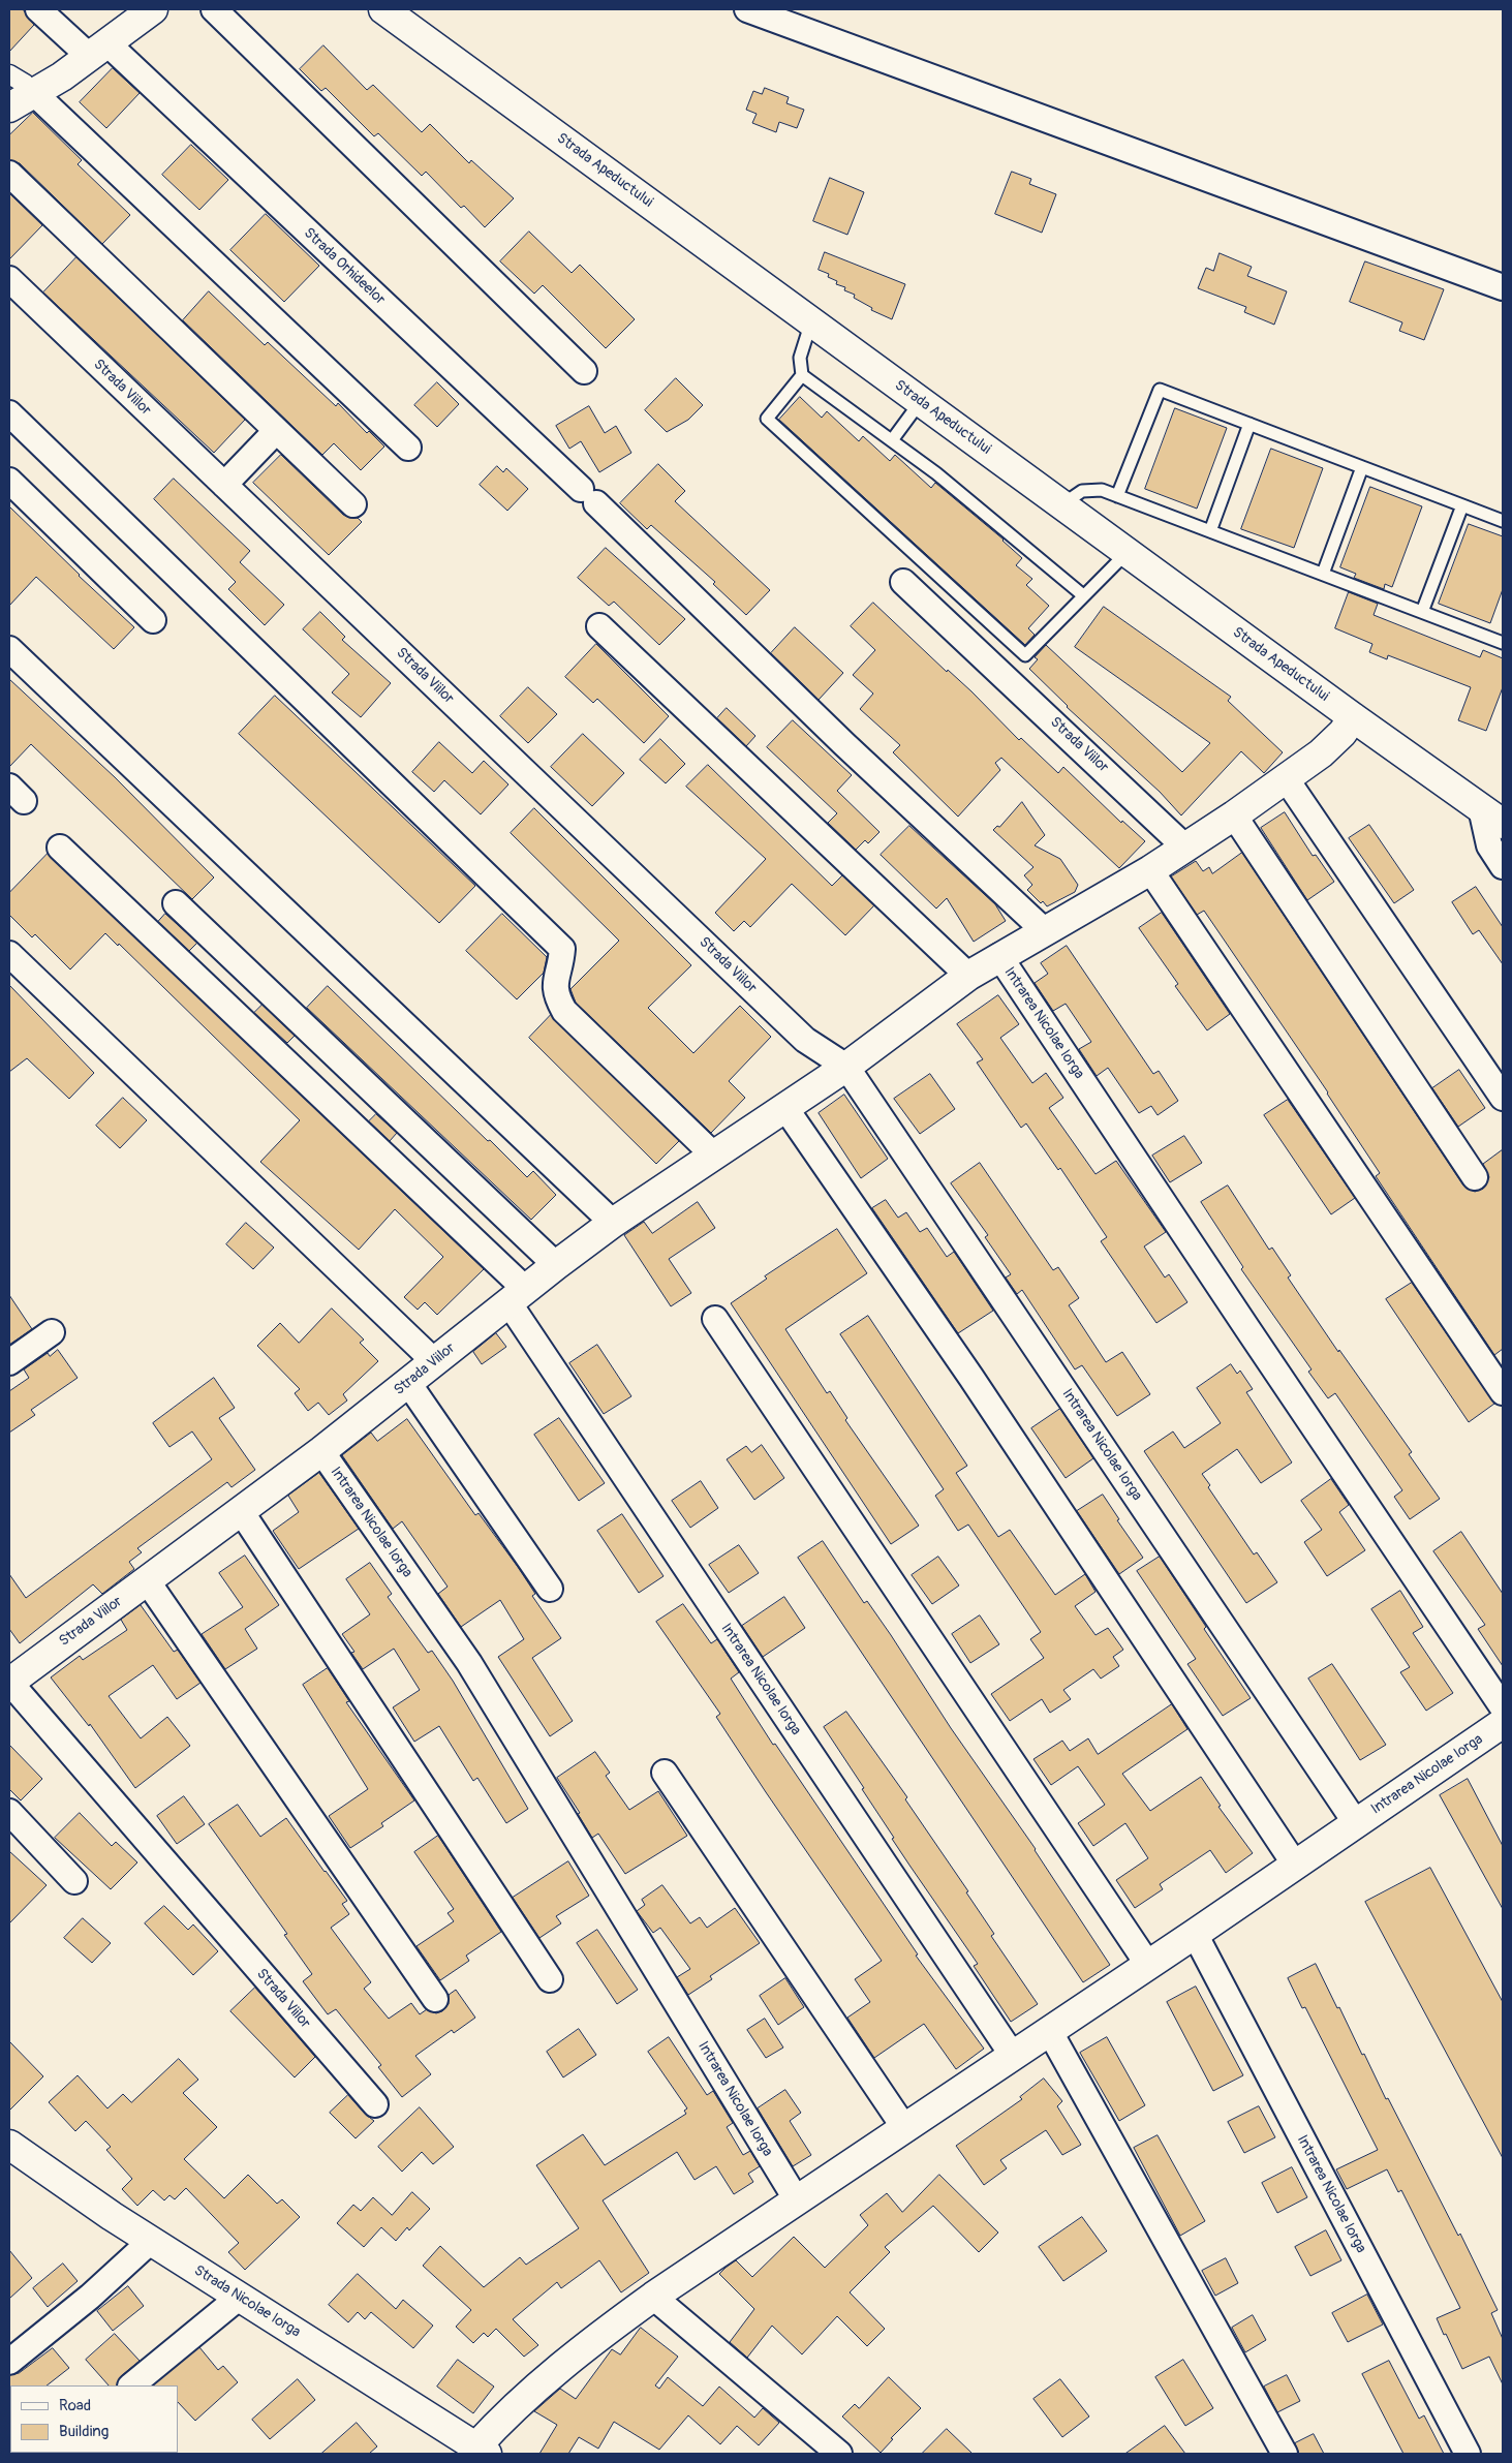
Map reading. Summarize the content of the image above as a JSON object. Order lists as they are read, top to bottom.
{
  "streets": {
    "street": [
      "Strada Apeductului",
      "Strada Orhideelor",
      "Strada Viilor",
      "Intrarea Nicolae Iorga",
      "Strada Nicolae Iorga"
    ]
  },
  "crossings": [
    ["Strada Apeductului", "Strada Viilor"],
    ["Strada Orhideelor", "Strada Viilor"],
    ["Strada Viilor", "Intrarea Nicolae Iorga"],
    ["Intrarea Nicolae Iorga", "Strada Nicolae Iorga"]
  ],
  "legend": ["Road", "Building"]
}
